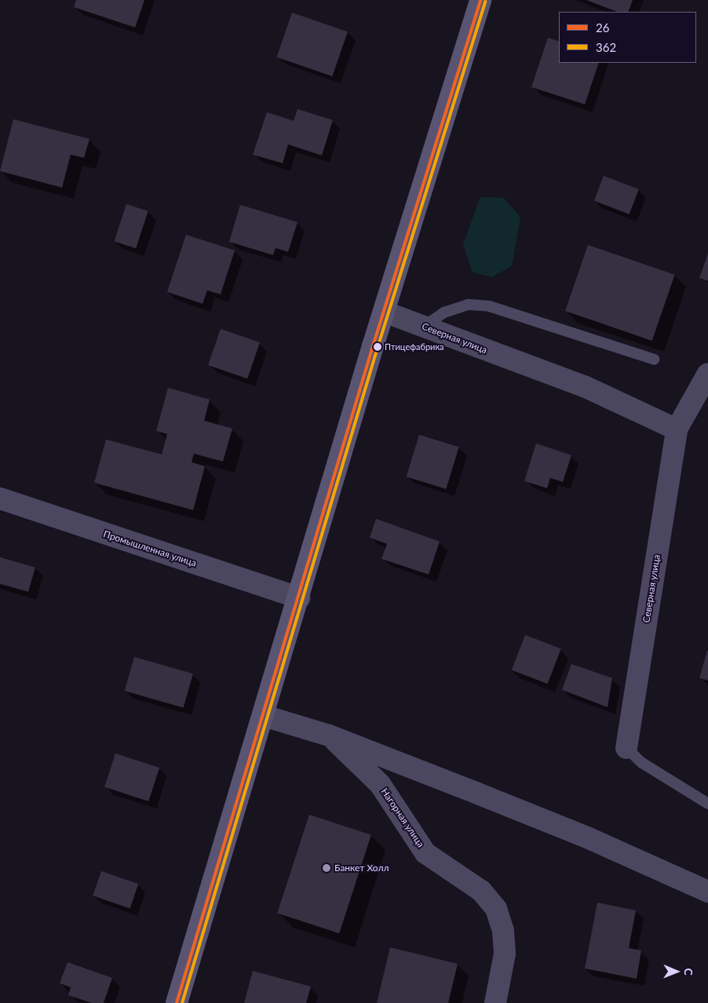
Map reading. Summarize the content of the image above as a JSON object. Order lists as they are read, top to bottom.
{
  "streets": {
    "street": ["Северная улица", "Промышленная улица", "Нагорная улица"]
  },
  "places": ["Птицефабрика", "Банкет Холл"],
  "lines": ["transit line 26", "transit line 362"],
  "legend": ["26", "362"],
  "north": "right"
}
